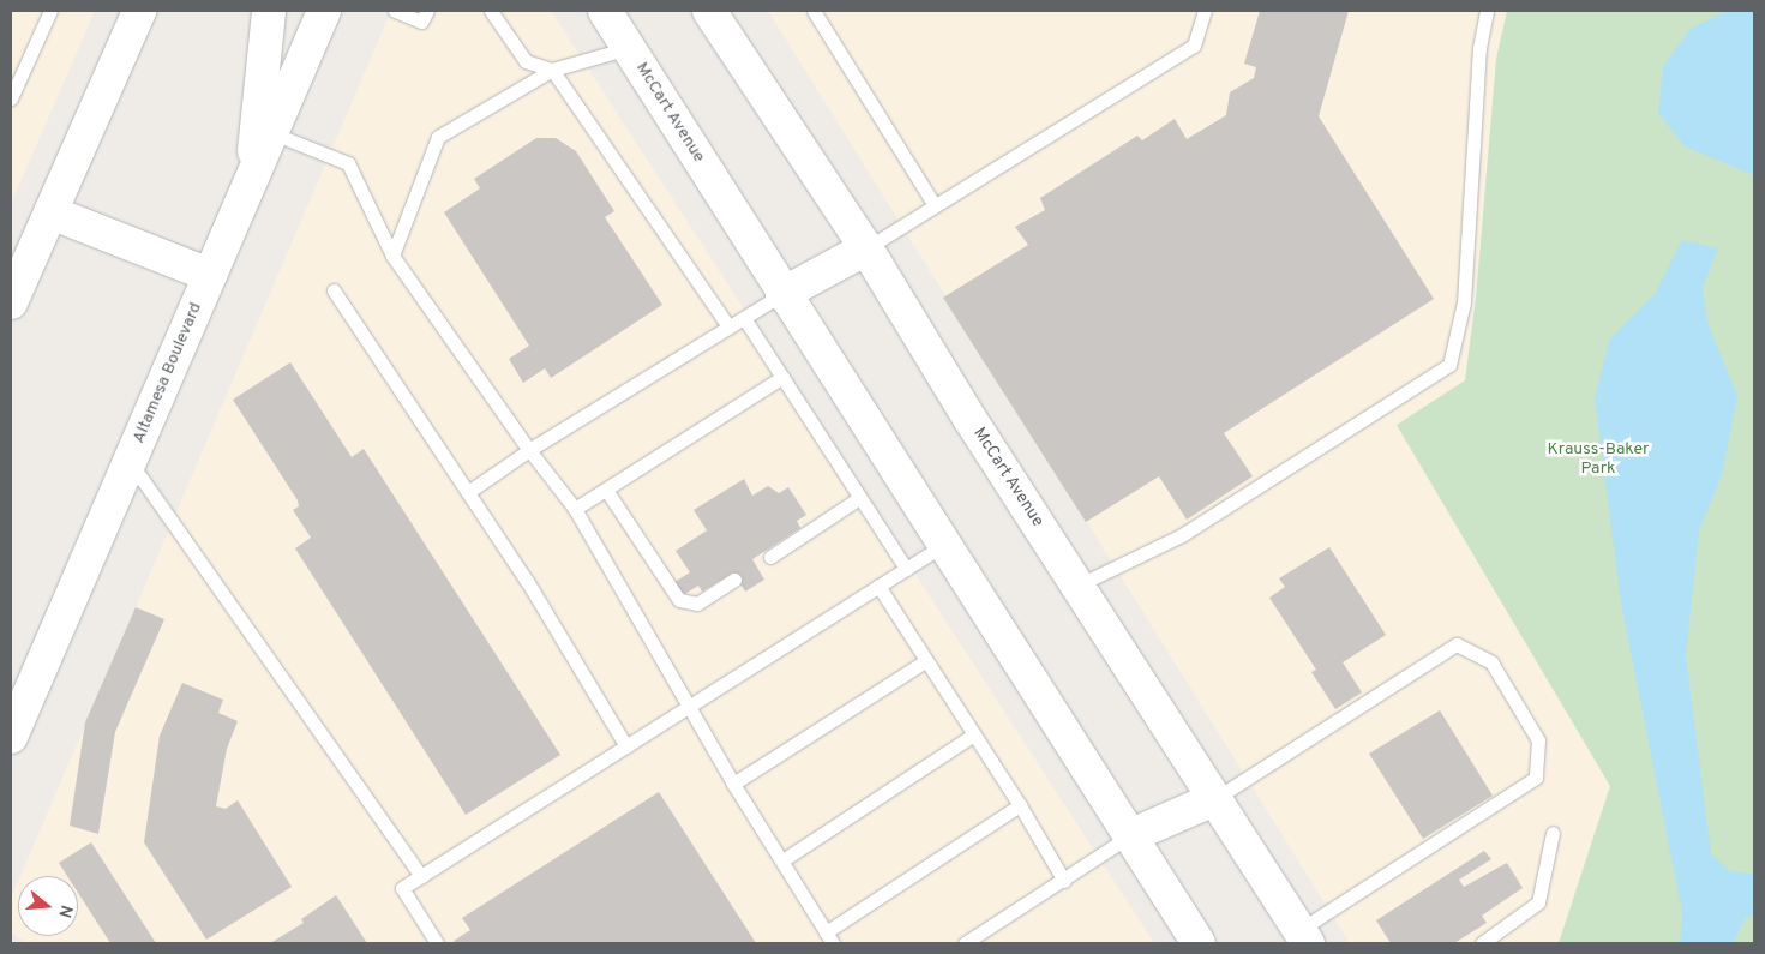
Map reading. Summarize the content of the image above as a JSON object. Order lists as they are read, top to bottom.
{
  "streets": {
    "main road": ["McCart Avenue", "Altamesa Boulevard"]
  },
  "parks": ["Krauss-Baker Park"],
  "north": "right"
}
